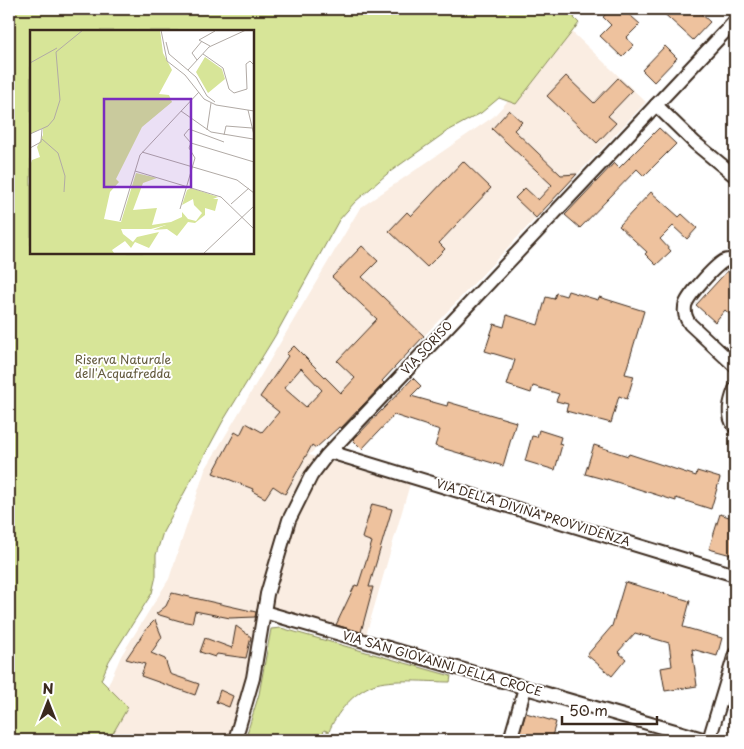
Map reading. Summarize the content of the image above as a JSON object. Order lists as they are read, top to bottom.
{
  "streets": {
    "street": ["VIA SORISO", "VIA DELLA DIVINA PROVVIDENZA", "VIA SAN GIOVANNI DELLA CROCE"]
  },
  "crossings": [
    ["VIA SORISO", "VIA DELLA DIVINA PROVVIDENZA"],
    ["VIA SORISO", "VIA SAN GIOVANNI DELLA CROCE"]
  ],
  "parks": ["Riserva Naturale dell'Acquafredda"],
  "scale_bar": "50 m",
  "north": "top"
}
